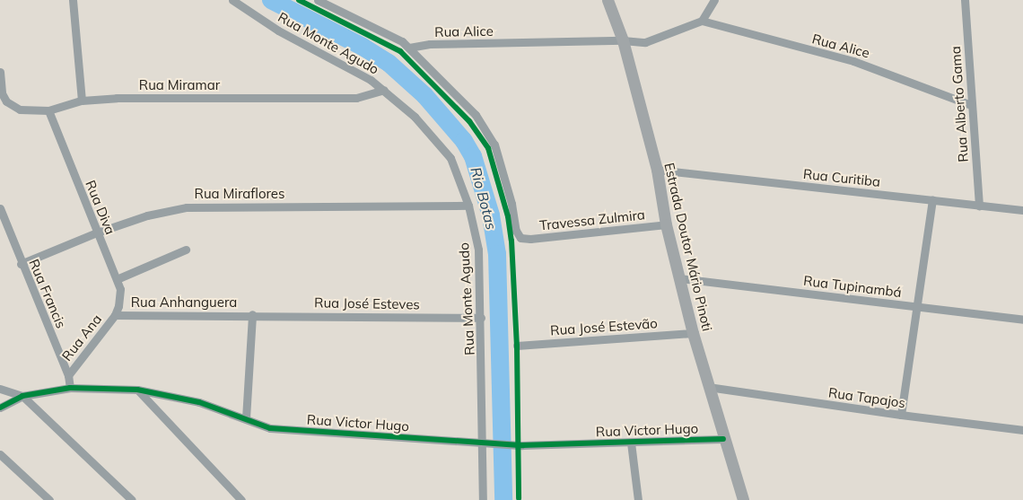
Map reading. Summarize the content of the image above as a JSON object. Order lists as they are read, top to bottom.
{
  "streets": {
    "street": [
      "Rua Alice",
      "Rua Monte Agudo",
      "Rua Miramar",
      "Rua Alberto Gama",
      "Rua Curitiba",
      "Rua Miraflores",
      "Rua Diva",
      "Travessa Zulmira",
      "Estrada Doutor Mário Pinoti",
      "Rua Tupinambá",
      "Rua Francis",
      "Rua Anhanguera",
      "Rua José Esteves",
      "Rua José Estevão",
      "Rua Ana",
      "Rua Tapajos",
      "Rua Victor Hugo"
    ]
  },
  "crossings": [
    ["Rua Alice", "Rua Alberto Gama"],
    ["Rua Alice", "Travessa Zulmira"],
    ["Rua Alice", "Estrada Doutor Mário Pinoti"],
    ["Rua Monte Agudo", "Rua Miramar"],
    ["Rua Monte Agudo", "Rua Miraflores"],
    ["Rua Monte Agudo", "Rua José Esteves"],
    ["Rua Monte Agudo", "Rua Victor Hugo"],
    ["Rua Miramar", "Rua Diva"],
    ["Rua Alberto Gama", "Rua Curitiba"],
    ["Rua Curitiba", "Estrada Doutor Mário Pinoti"],
    ["Rua Miraflores", "Rua Diva"],
    ["Rua Miraflores", "Rua Francis"],
    ["Rua Diva", "Rua Anhanguera"],
    ["Rua Diva", "Rua Ana"],
    ["Travessa Zulmira", "Estrada Doutor Mário Pinoti"],
    ["Estrada Doutor Mário Pinoti", "Rua Tupinambá"],
    ["Estrada Doutor Mário Pinoti", "Rua José Estevão"],
    ["Estrada Doutor Mário Pinoti", "Rua Tapajos"],
    ["Estrada Doutor Mário Pinoti", "Rua Victor Hugo"],
    ["Rua Francis", "Rua Ana"],
    ["Rua Francis", "Rua Victor Hugo"],
    ["Rua Anhanguera", "Rua José Esteves"],
    ["Rua Anhanguera", "Rua Ana"]
  ],
  "water": ["Rio Botas"]
}
